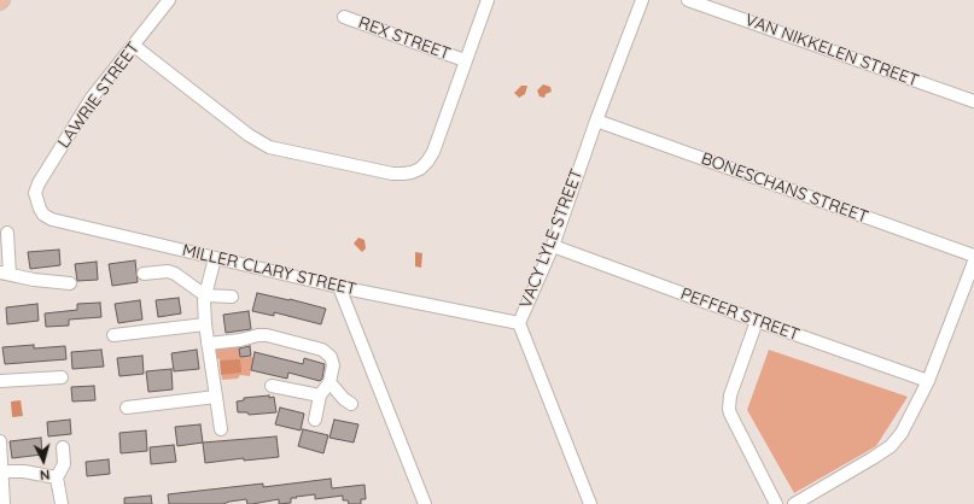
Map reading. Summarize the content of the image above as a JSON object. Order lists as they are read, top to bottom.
{
  "streets": {
    "street": [
      "REX STREET",
      "VAN NIKKELEN STREET",
      "LAWRIE STREET",
      "BONESCHANS STREET",
      "VACY LYLE STREET",
      "MILLER CLARY STREET",
      "PEFFER STREET"
    ]
  },
  "crossings": [
    ["LAWRIE STREET", "MILLER CLARY STREET"],
    ["BONESCHANS STREET", "VACY LYLE STREET"],
    ["VACY LYLE STREET", "MILLER CLARY STREET"],
    ["VACY LYLE STREET", "PEFFER STREET"]
  ],
  "north": "bottom"
}
